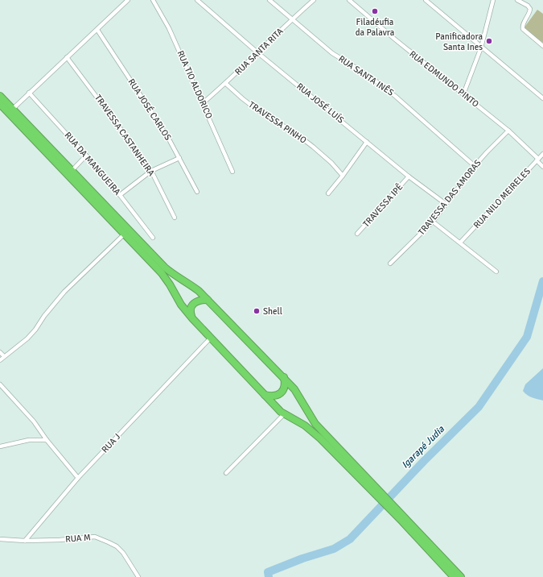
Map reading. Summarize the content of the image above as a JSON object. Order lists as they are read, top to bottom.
{
  "streets": {
    "street": [
      "RUA SANTA RITA",
      "RUA SANTA INÊS",
      "RUA EDMUNDO PINTO",
      "RUA TIO ALDORICO",
      "RUA JOSÉ LUÍS",
      "RUA JOSÉ CARLOS",
      "TRAVESSA PINHO",
      "TRAVESSA CASTANHEIRA",
      "RUA DA MANGUEIRA",
      "TRAVESSA DAS AMORAS",
      "RUA NILO MEIRELES",
      "TRAVESSA IPÊ",
      "RUA J",
      "RUA M"
    ]
  },
  "crossings": [
    ["RUA SANTA RITA", "RUA SANTA INÊS"],
    ["RUA SANTA RITA", "RUA TIO ALDORICO"],
    ["RUA SANTA RITA", "RUA JOSÉ LUÍS"],
    ["RUA SANTA RITA", "TRAVESSA PINHO"],
    ["RUA SANTA INÊS", "TRAVESSA DAS AMORAS"],
    ["RUA EDMUNDO PINTO", "TRAVESSA DAS AMORAS"],
    ["RUA EDMUNDO PINTO", "RUA NILO MEIRELES"],
    ["RUA JOSÉ LUÍS", "TRAVESSA DAS AMORAS"],
    ["RUA JOSÉ LUÍS", "TRAVESSA IPÊ"],
    ["RUA J", "RUA M"]
  ],
  "water": ["Igarapé Judia"],
  "places": ["Filadéufia da Palavra", "Panificadora Santa Ines", "Shell"]
}
